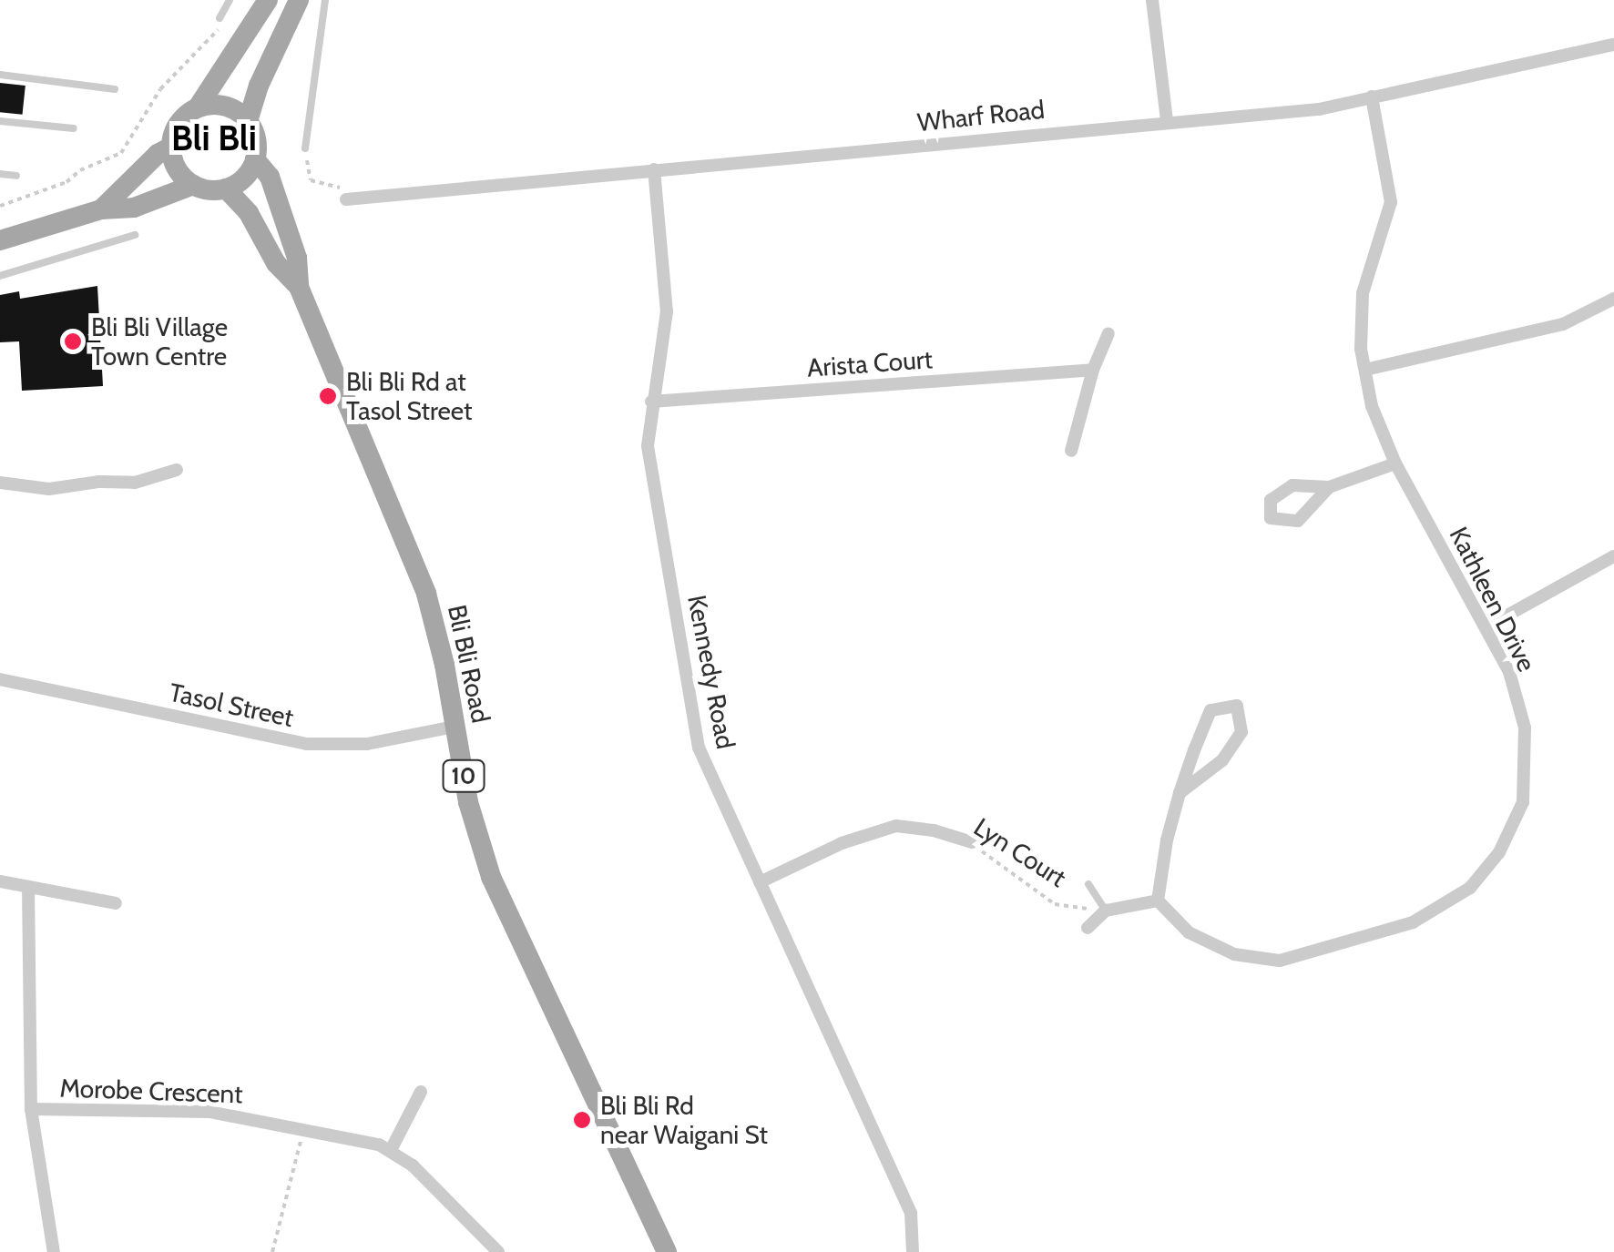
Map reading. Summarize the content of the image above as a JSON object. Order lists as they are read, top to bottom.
{
  "streets": {
    "main road": ["Bli Bli Road", "10"],
    "street": [
      "Wharf Road",
      "Arista Court",
      "Kathleen Drive",
      "Kennedy Road",
      "Tasol Street",
      "Lyn Court",
      "Morobe Crescent"
    ]
  },
  "crossings": [
    ["Wharf Road", "Kathleen Drive"],
    ["Wharf Road", "Kennedy Road"],
    ["Arista Court", "Kennedy Road"],
    ["Bli Bli Road", "Tasol Street"],
    ["Kennedy Road", "Lyn Court"]
  ],
  "districts": ["Bli Bli"],
  "places": ["Bli Bli Village Town Centre", "Bli Bli Rd at Tasol Street", "Bli Bli Rd near Waigani St"]
}
